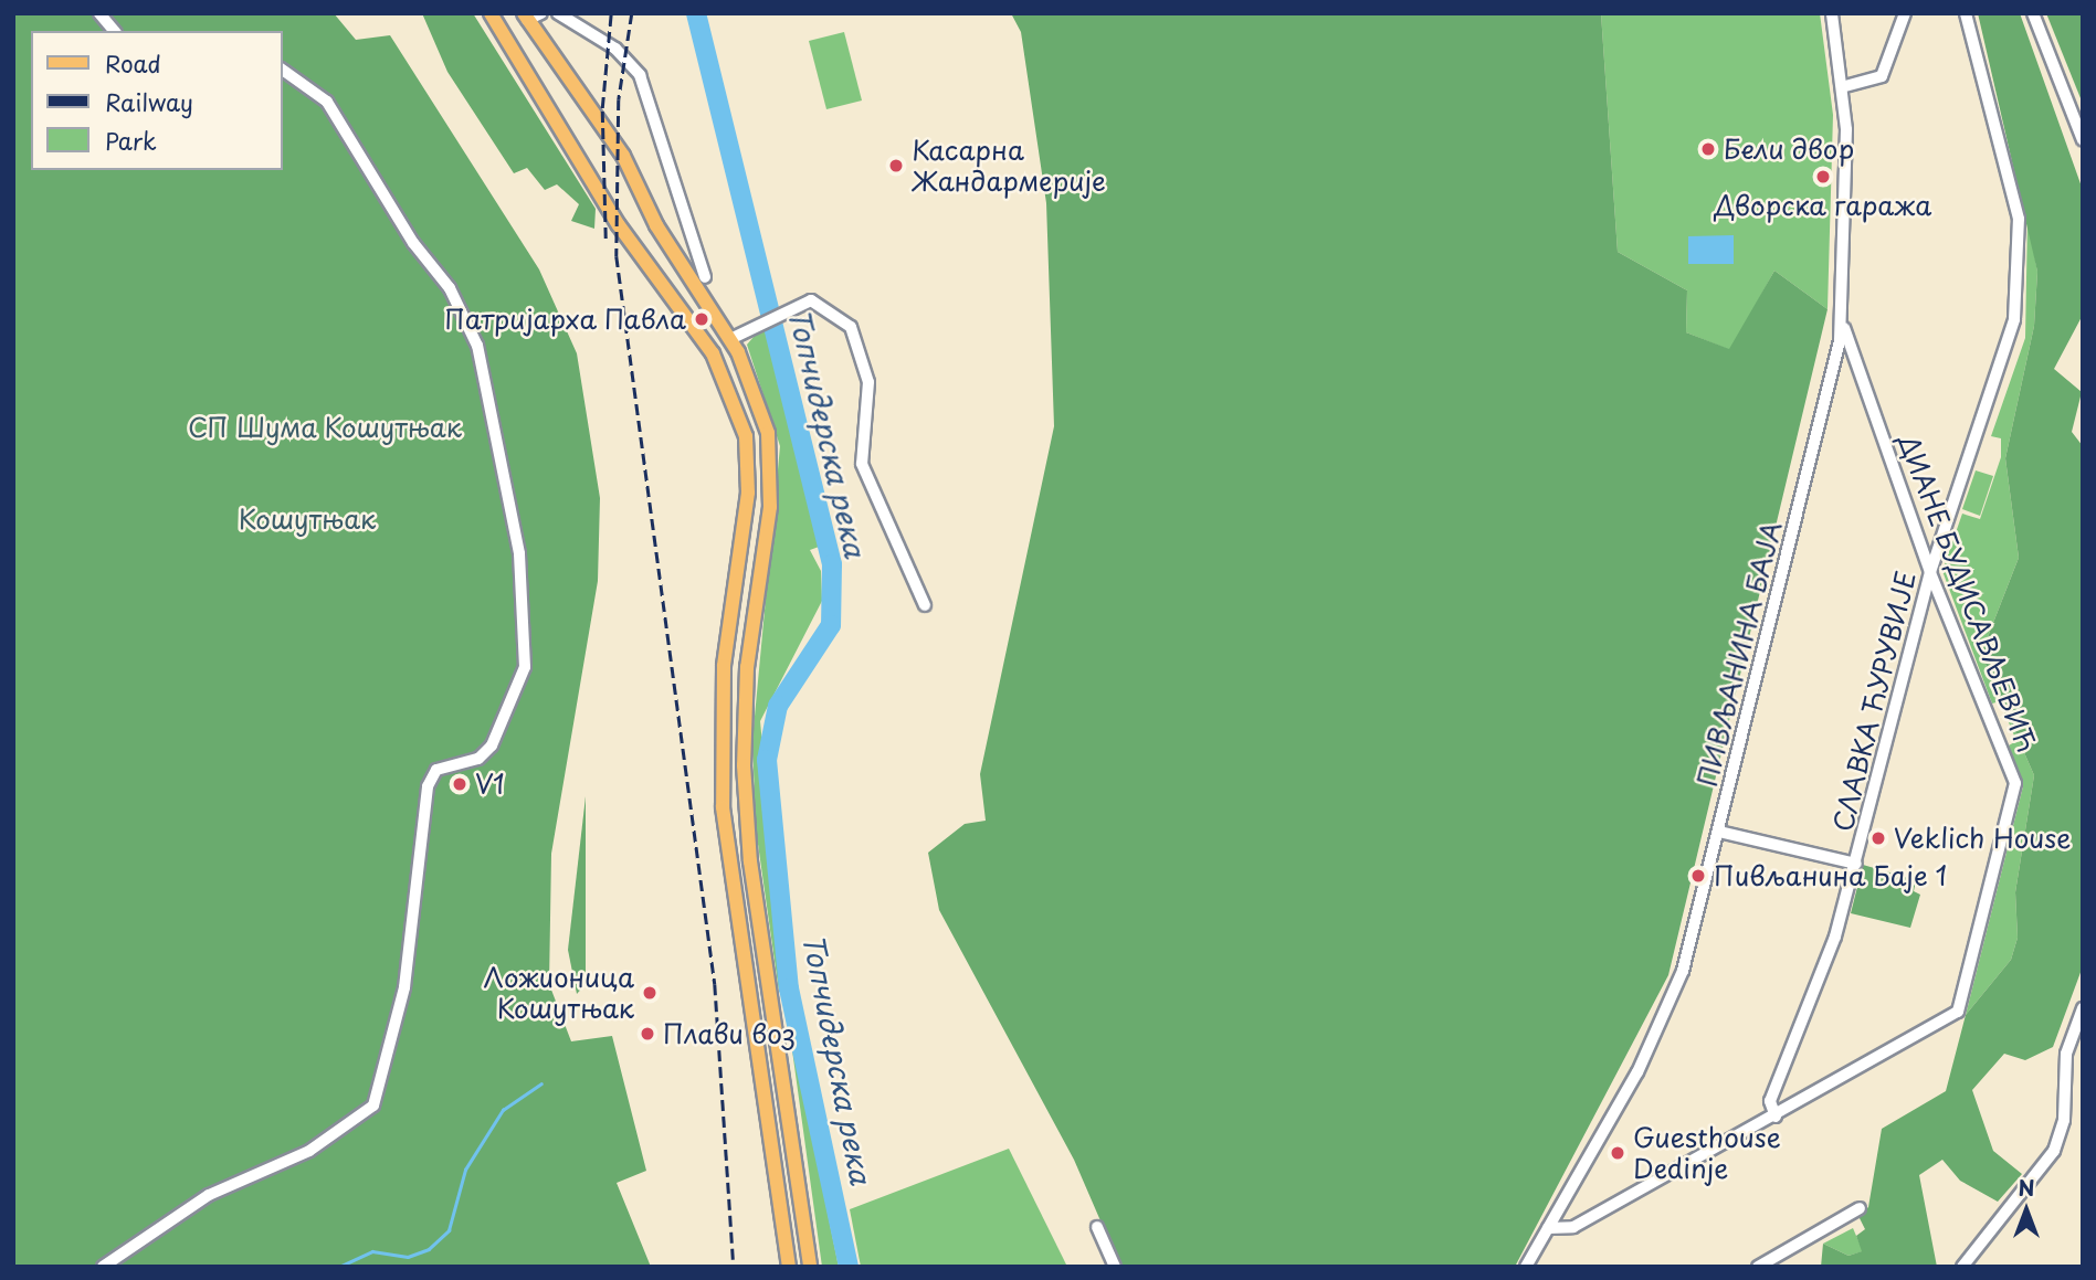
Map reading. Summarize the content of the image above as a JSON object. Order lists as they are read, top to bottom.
{
  "streets": {
    "street": ["ДИАНЕ БУДИСАВЉЕВИЋ", "ПИВЉАНИНА БАЈА", "СЛАВКА ЋУРУВИЈЕ"]
  },
  "crossings": [
    ["ДИАНЕ БУДИСАВЉЕВИЋ", "ПИВЉАНИНА БАЈА"],
    ["ДИАНЕ БУДИСАВЉЕВИЋ", "СЛАВКА ЋУРУВИЈЕ"],
    ["ПИВЉАНИНА БАЈА", "СЛАВКА ЋУРУВИЈЕ"]
  ],
  "water": ["Топчидерска река"],
  "parks": ["СП Шума Кошутњак", "Кошутњак"],
  "places": [
    "Бели двор",
    "Касарна Жандармерије",
    "Дворска гаража",
    "Патријарха Павла",
    "V1",
    "Veklich House",
    "Пивљанина Баје 1",
    "Ложионица Кошутњак",
    "Плави воз",
    "Guesthouse Dedinje"
  ],
  "legend": ["Road", "Railway", "Park"],
  "north": "top"
}
